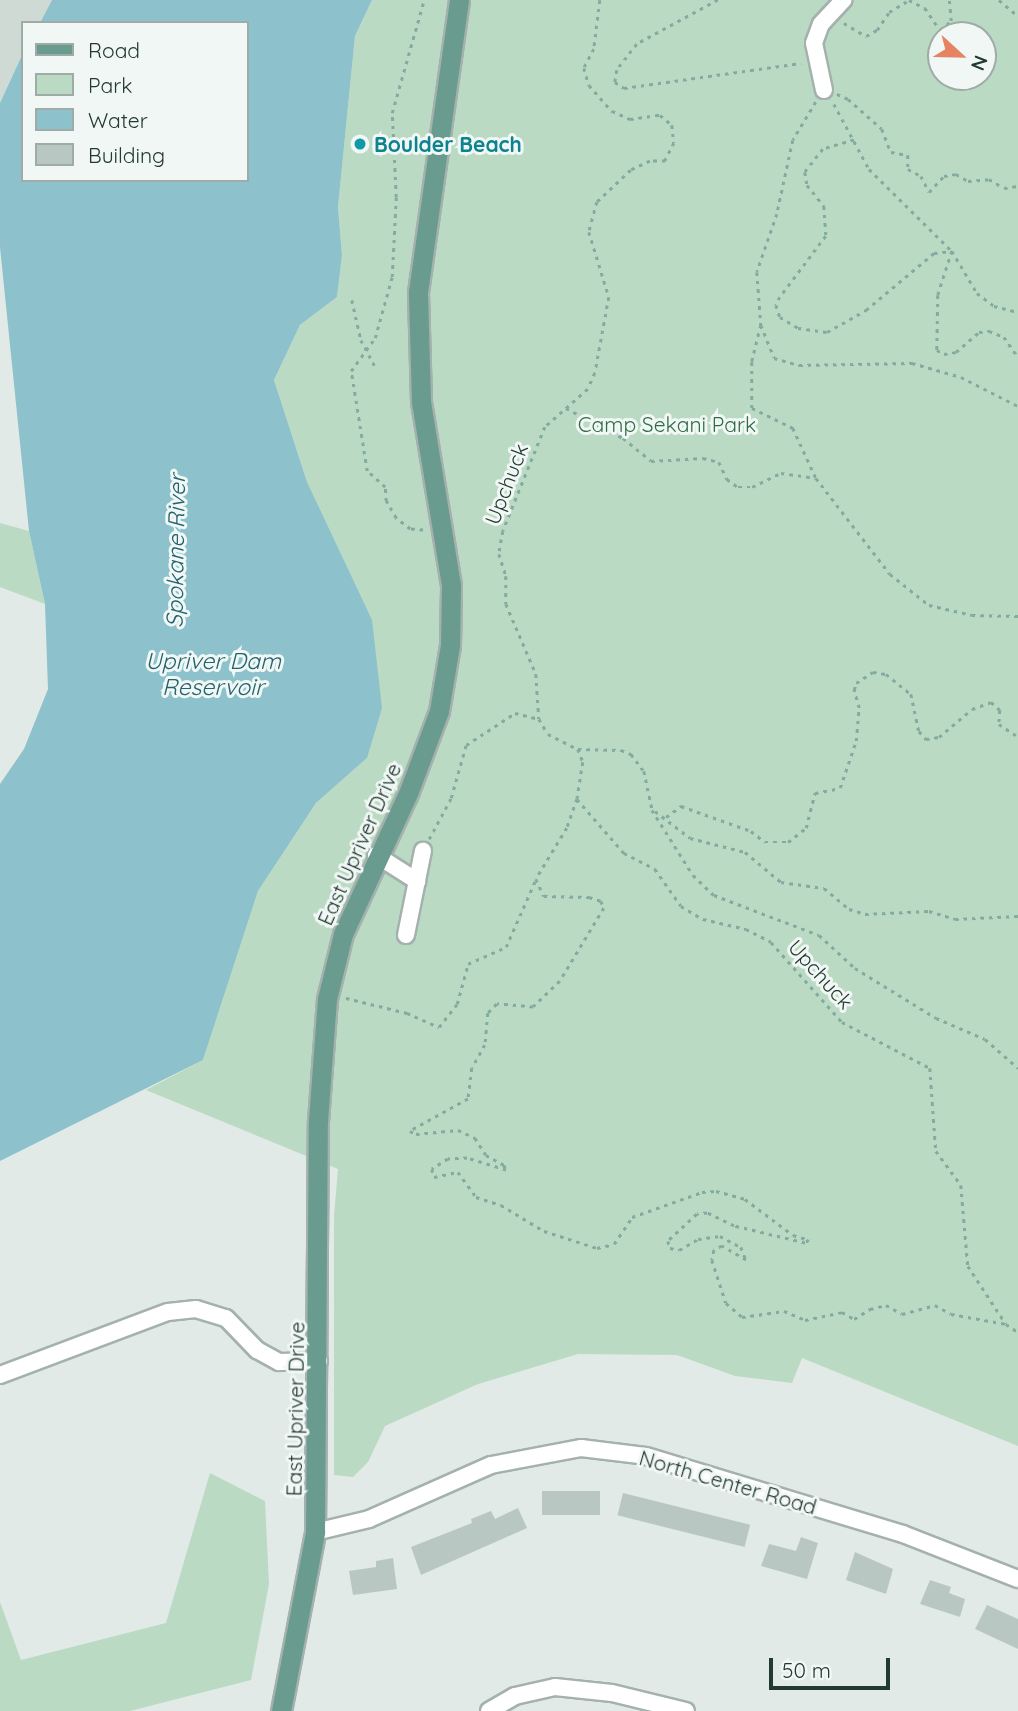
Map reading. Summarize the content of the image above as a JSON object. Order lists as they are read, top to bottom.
{
  "streets": {
    "main road": ["East Upriver Drive"],
    "street": ["North Center Road"],
    "path": ["Upchuck"]
  },
  "crossings": [
    ["East Upriver Drive", "North Center Road"]
  ],
  "water": ["Spokane River", "Upriver Dam Reservoir"],
  "parks": ["Camp Sekani Park"],
  "places": ["Boulder Beach"],
  "legend": [
    "Road",
    "Park",
    "Water",
    "Building"
  ],
  "scale_bar": "50 m",
  "north": "right"
}
